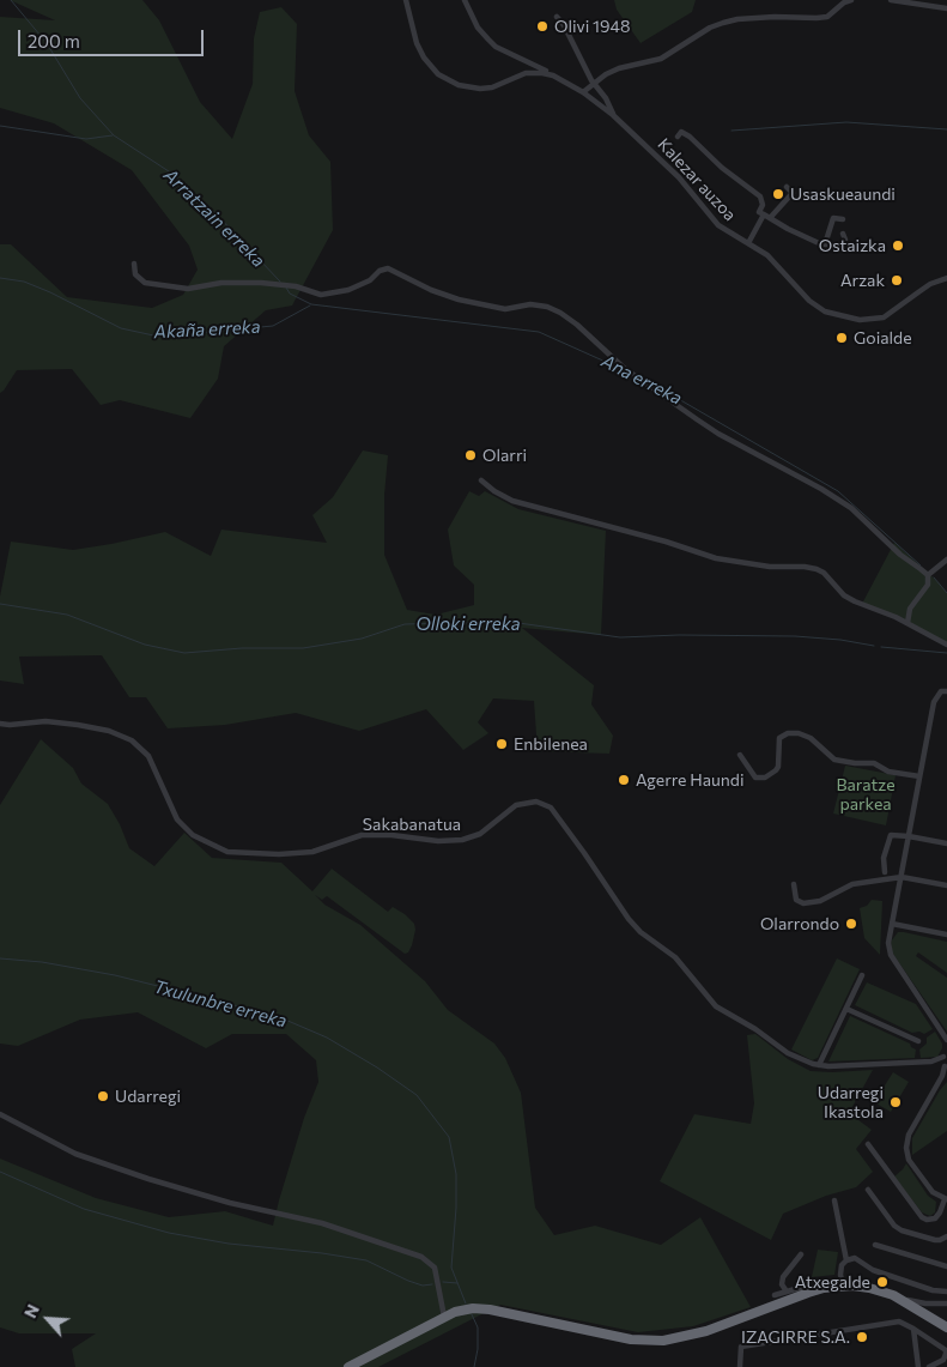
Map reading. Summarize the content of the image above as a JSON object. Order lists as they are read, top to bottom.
{
  "streets": {
    "street": ["Kalezar auzoa", "Sakabanatua"]
  },
  "water": [
    "Arratzain erreka",
    "Akaña erreka",
    "Ana erreka",
    "Olloki erreka",
    "Txulunbre erreka"
  ],
  "parks": ["Baratze parkea"],
  "places": [
    "Olivi 1948",
    "Usaskueaundi",
    "Ostaizka",
    "Arzak",
    "Goialde",
    "Olarri",
    "Enbilenea",
    "Agerre Haundi",
    "Olarrondo",
    "Udarregi",
    "Udarregi Ikastola",
    "Atxegalde",
    "IZAGIRRE S.A."
  ],
  "scale_bar": "200 m",
  "north": "top left"
}
